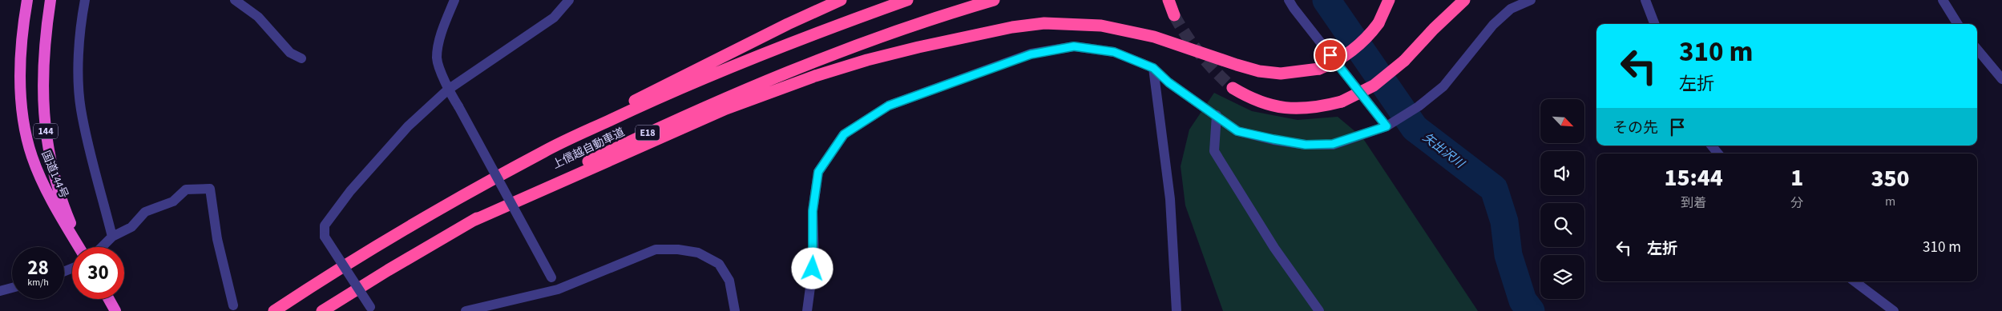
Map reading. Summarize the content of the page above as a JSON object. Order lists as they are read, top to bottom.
{
  "streets": {
    "highway": [
      "144",
      "E18",
      "上信越自動車道",
      "国道144号"
    ]
  },
  "water": ["矢出沢川"],
  "north": "bottom right",
  "page": {
    "turn": ["310 m", "左折"],
    "then": "その先",
    "eta": [
      "15:44",
      "到着",
      "1",
      "分",
      "350",
      "m"
    ],
    "list": [
      {
        "name": "左折",
        "value": "310 m"
      }
    ],
    "speed": "28 km/h",
    "limit": "30"
  }
}
